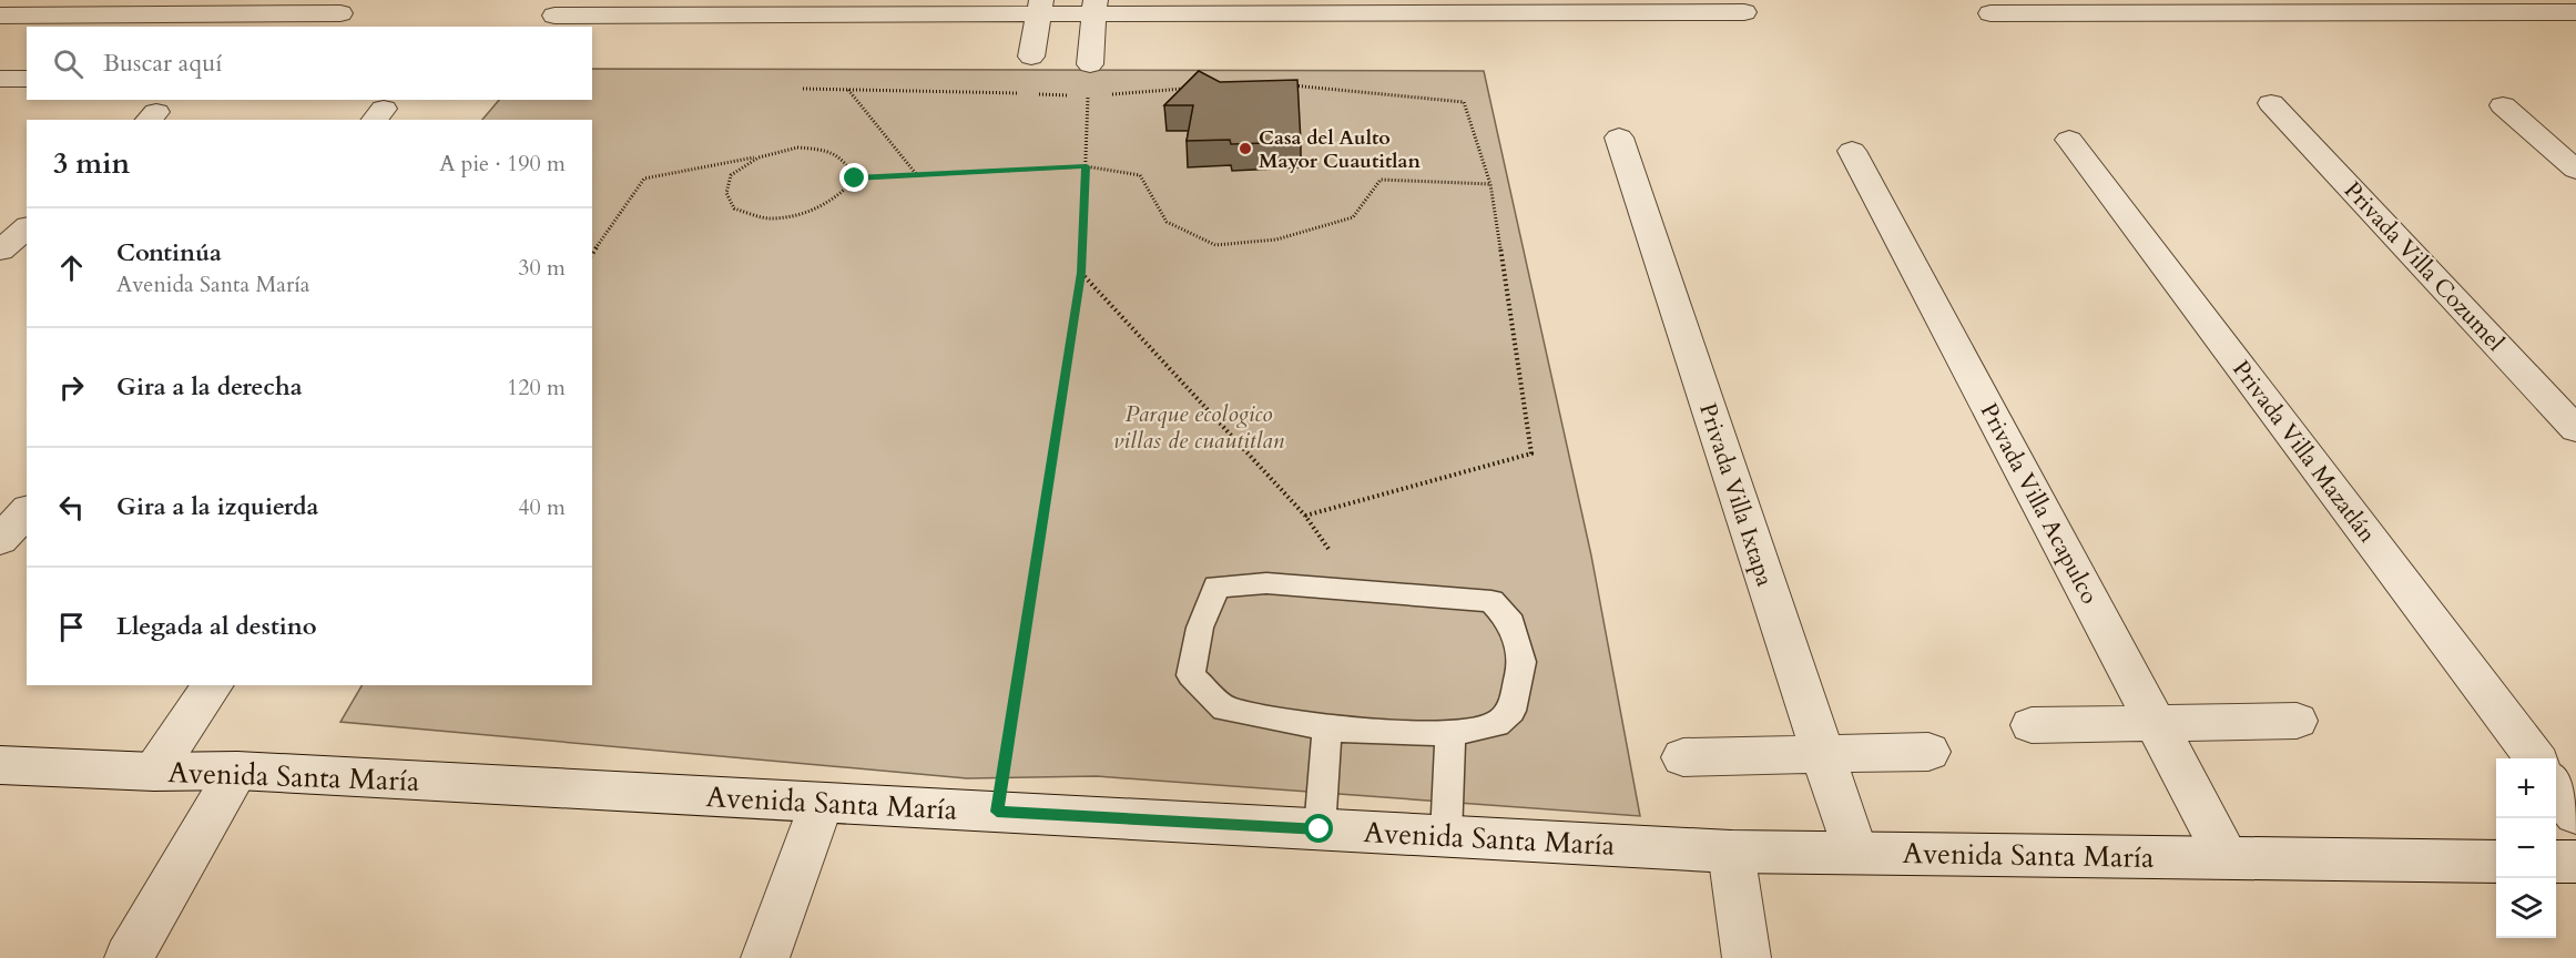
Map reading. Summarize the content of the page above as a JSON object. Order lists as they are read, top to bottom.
{
  "streets": {
    "street": [
      "Privada Villa Cozumel",
      "Privada Villa Mazatlán",
      "Privada Villa Ixtapa",
      "Privada Villa Acapulco",
      "Avenida Santa María"
    ]
  },
  "crossings": [
    ["Privada Villa Ixtapa", "Avenida Santa María"],
    ["Privada Villa Acapulco", "Avenida Santa María"]
  ],
  "parks": ["Parque ecologico villas de cuautitlan"],
  "places": ["Casa del Aulto Mayor Cuautitlan"],
  "page": {
    "search": "Buscar aquí",
    "heading": ["3 min", "A pie · 190 m"],
    "list": [
      ["Continúa", "Avenida Santa María", "30 m"],
      ["Gira a la derecha", "120 m"],
      ["Gira a la izquierda", "40 m"],
      "Llegada al destino"
    ],
    "map_buttons": ["+", "−"]
  }
}
